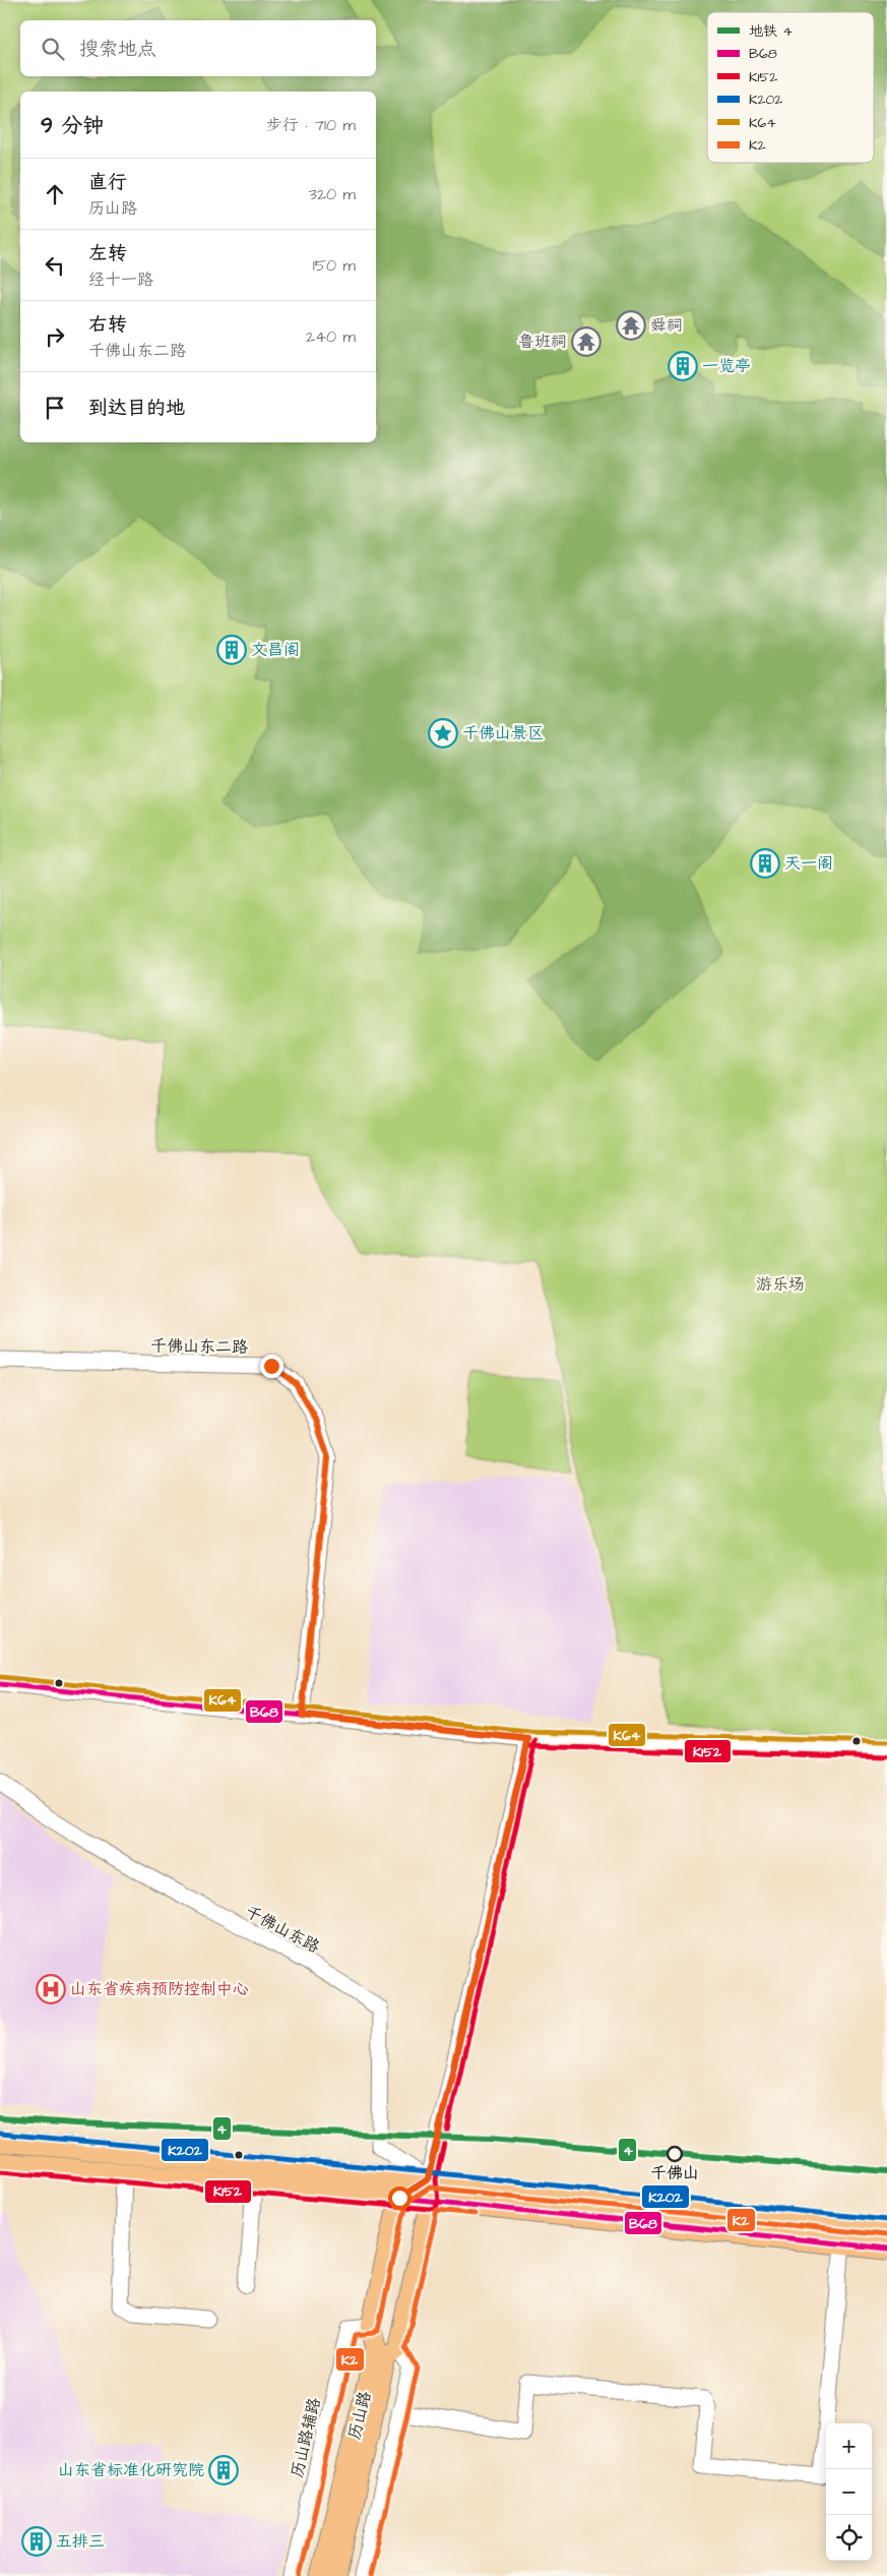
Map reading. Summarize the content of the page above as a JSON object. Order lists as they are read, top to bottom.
{
  "streets": {
    "main road": ["历山路"],
    "street": ["千佛山东二路", "千佛山东路", "历山路辅路"]
  },
  "crossings": [
    ["千佛山东路", "历山路"],
    ["历山路", "历山路辅路"]
  ],
  "parks": ["游乐场"],
  "places": {
    "temple": ["舜祠", "鲁班祠"],
    "building": [
      "一览亭",
      "文昌阁",
      "天一阁",
      "山东省标准化研究院",
      "五排三"
    ],
    "place": ["千佛山景区"],
    "hospital": ["山东省疾病预防控制中心"],
    "other": ["千佛山"]
  },
  "lines": [
    "transit line K64",
    "transit line B68",
    "transit line K152",
    "metro line 4",
    "transit line K202",
    "transit line K2"
  ],
  "legend": [
    "地铁 4",
    "B68",
    "K152",
    "K202",
    "K64",
    "K2"
  ],
  "page": {
    "search": "搜索地点",
    "heading": ["9 分钟", "步行 · 710 m"],
    "list": [
      ["直行", "历山路", "320 m"],
      ["左转", "经十一路", "150 m"],
      ["右转", "千佛山东二路", "240 m"],
      "到达目的地"
    ],
    "map_buttons": ["+", "−"]
  }
}
